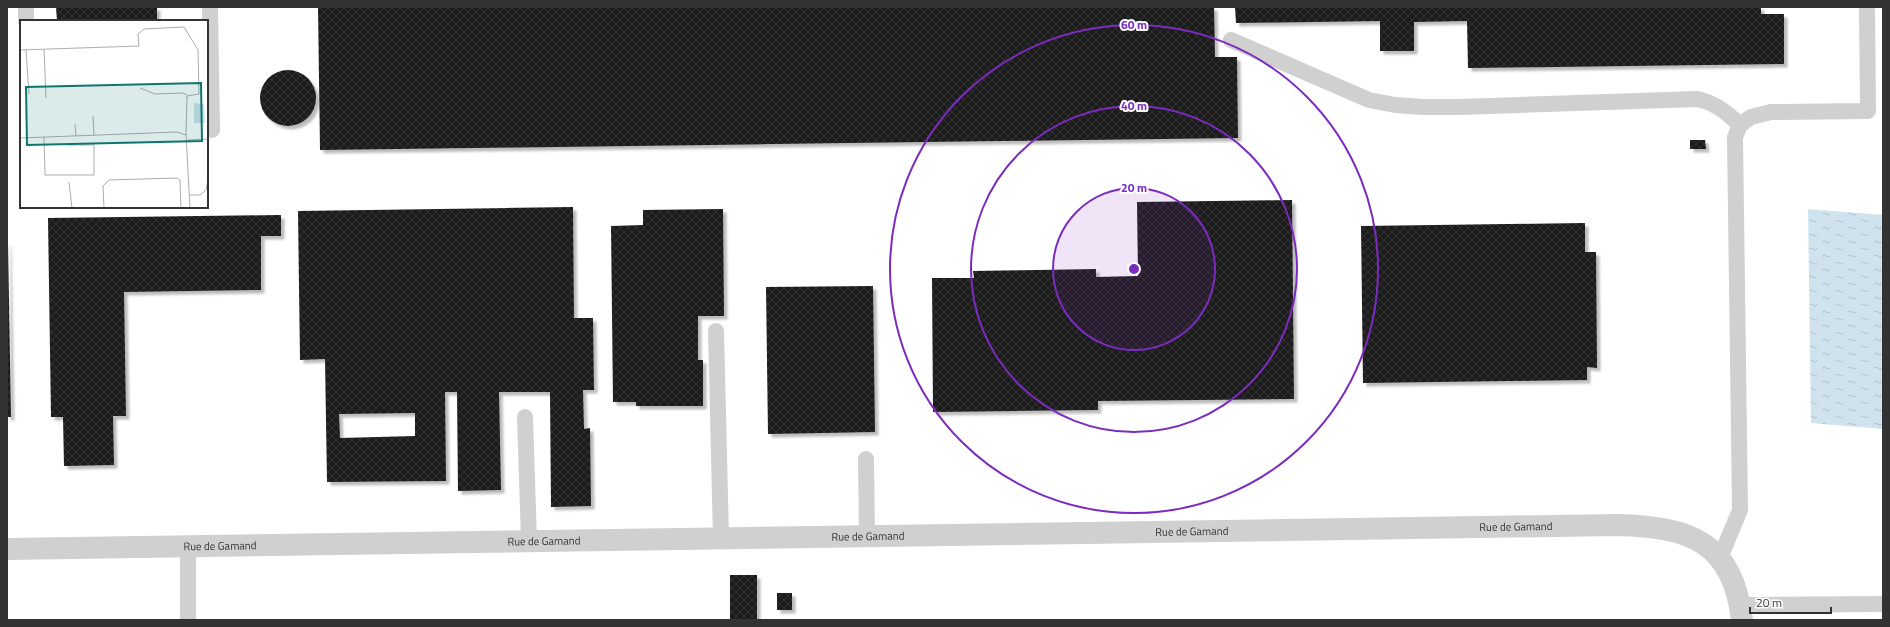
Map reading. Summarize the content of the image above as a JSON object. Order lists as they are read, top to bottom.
{
  "streets": {
    "street": ["Rue de Gamand"]
  },
  "scale_bar": "20 m",
  "rings": ["60 m", "40 m", "20 m"]
}
